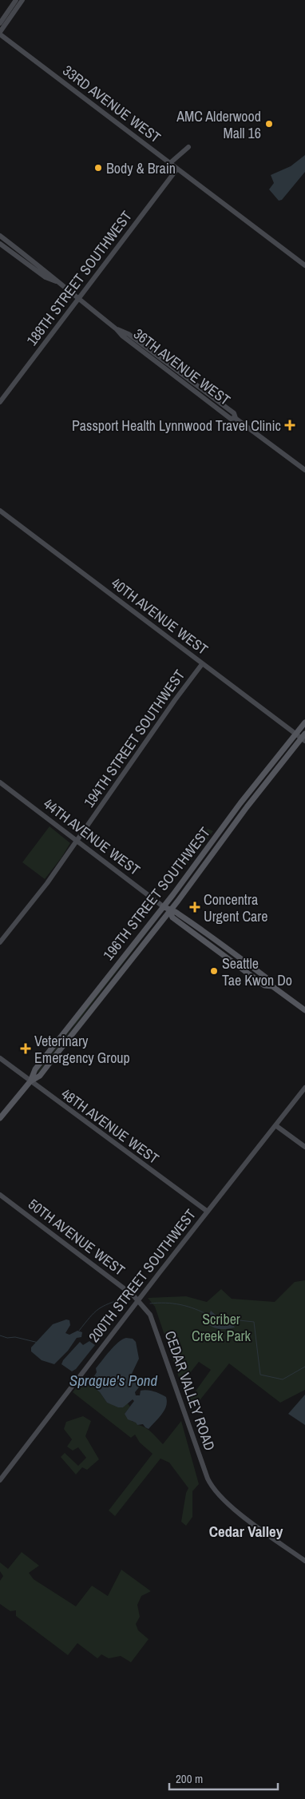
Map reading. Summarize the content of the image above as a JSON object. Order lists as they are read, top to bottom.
{
  "streets": {
    "main road": ["44TH AVENUE WEST", "196TH STREET SOUTHWEST"],
    "street": [
      "33RD AVENUE WEST",
      "188TH STREET SOUTHWEST",
      "36TH AVENUE WEST",
      "40TH AVENUE WEST",
      "194TH STREET SOUTHWEST",
      "48TH AVENUE WEST",
      "50TH AVENUE WEST",
      "200TH STREET SOUTHWEST",
      "CEDAR VALLEY ROAD"
    ]
  },
  "crossings": [
    ["33RD AVENUE WEST", "188TH STREET SOUTHWEST"],
    ["188TH STREET SOUTHWEST", "36TH AVENUE WEST"],
    ["40TH AVENUE WEST", "194TH STREET SOUTHWEST"],
    ["40TH AVENUE WEST", "196TH STREET SOUTHWEST"],
    ["194TH STREET SOUTHWEST", "44TH AVENUE WEST"],
    ["44TH AVENUE WEST", "196TH STREET SOUTHWEST"],
    ["196TH STREET SOUTHWEST", "48TH AVENUE WEST"],
    ["48TH AVENUE WEST", "200TH STREET SOUTHWEST"],
    ["50TH AVENUE WEST", "200TH STREET SOUTHWEST"],
    ["50TH AVENUE WEST", "CEDAR VALLEY ROAD"],
    ["200TH STREET SOUTHWEST", "CEDAR VALLEY ROAD"]
  ],
  "districts": ["Cedar Valley"],
  "water": ["Sprague's Pond"],
  "parks": ["Scriber Creek Park"],
  "places": {
    "other": ["AMC Alderwood Mall 16", "Body & Brain", "Seattle Tae Kwon Do"],
    "health": ["Passport Health Lynnwood Travel Clinic", "Concentra Urgent Care", "Veterinary Emergency Group"]
  },
  "scale_bar": "200 m"
}
